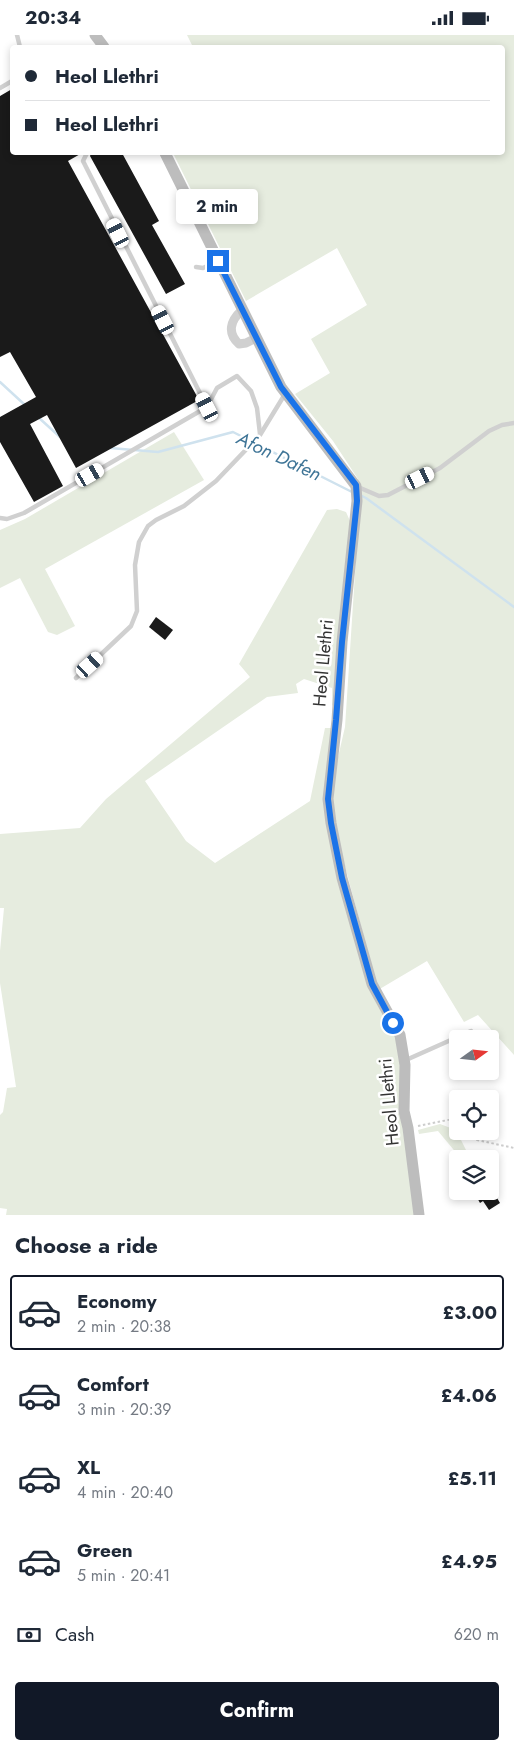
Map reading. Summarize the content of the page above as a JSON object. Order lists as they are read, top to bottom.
{
  "streets": {
    "street": ["Heol Llethri"]
  },
  "water": ["Afon Dafen"],
  "north": "right",
  "page": {
    "status": "20:34",
    "banner": ["Heol Llethri", "Heol Llethri"],
    "bubble": "2 min",
    "heading": "Choose a ride",
    "list": [
      {
        "name": "Economy",
        "note": "2 min · 20:38",
        "value": "£3.00"
      },
      {
        "name": "Comfort",
        "note": "3 min · 20:39",
        "value": "£4.06"
      },
      {
        "name": "XL",
        "note": "4 min · 20:40",
        "value": "£5.11"
      },
      {
        "name": "Green",
        "note": "5 min · 20:41",
        "value": "£4.95"
      }
    ],
    "pay": ["Cash", "620 m"],
    "buttons": "Confirm"
  }
}
